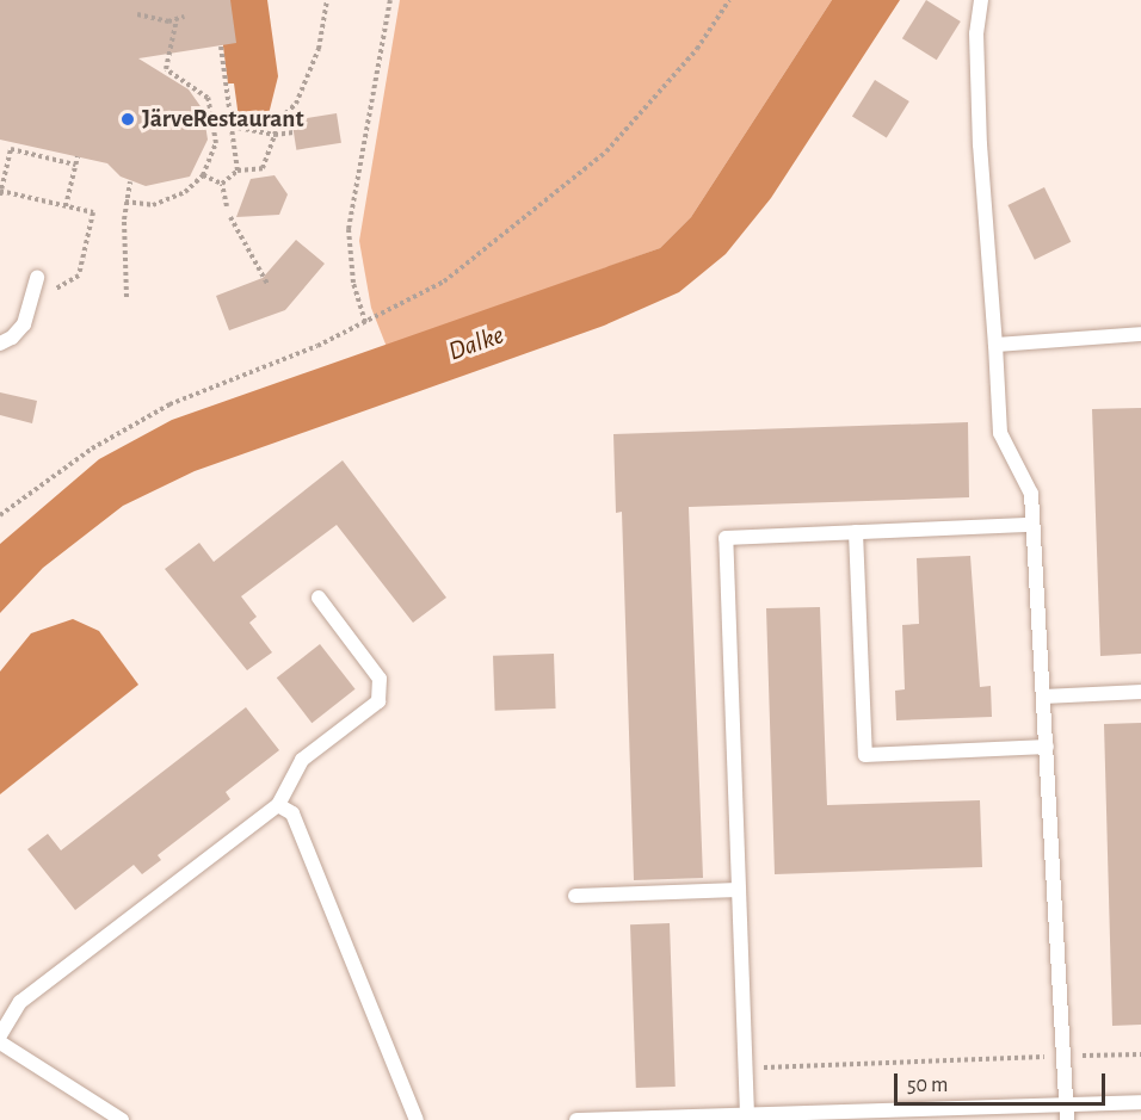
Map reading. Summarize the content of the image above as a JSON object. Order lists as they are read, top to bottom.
{
  "water": ["Dalke"],
  "places": ["JärveRestaurant"],
  "scale_bar": "50 m"
}
